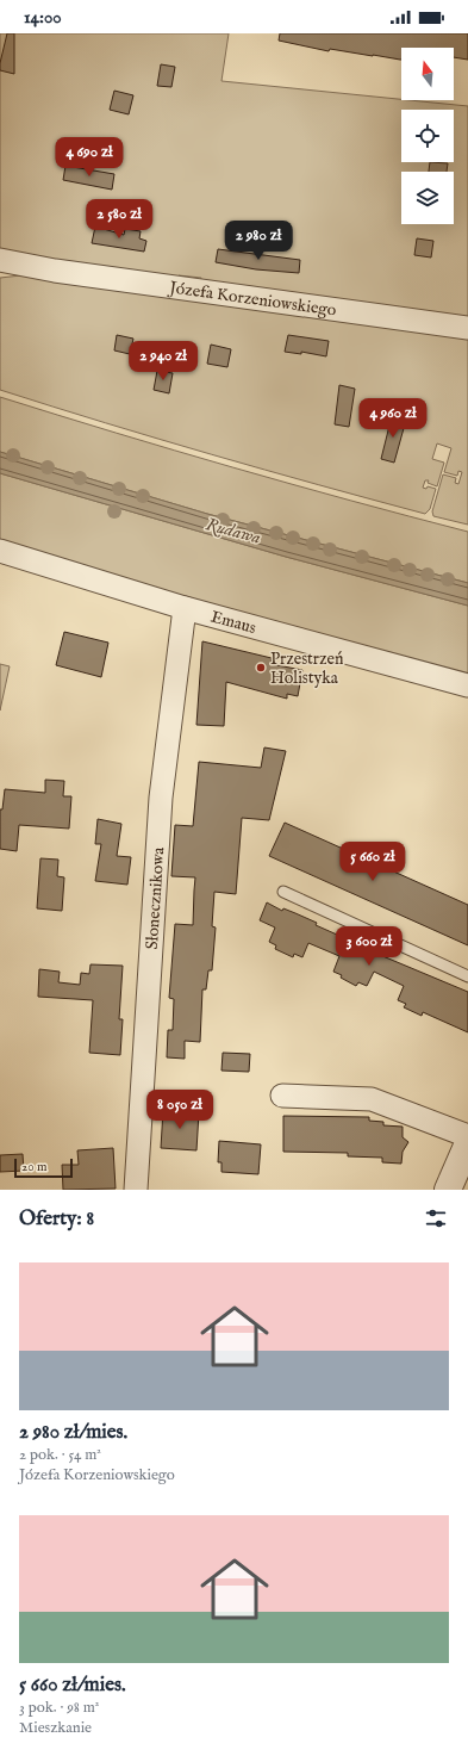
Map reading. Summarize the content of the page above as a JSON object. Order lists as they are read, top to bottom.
{
  "streets": {
    "street": ["Józefa Korzeniowskiego", "Emaus", "Słonecznikowa"]
  },
  "crossings": [
    ["Emaus", "Słonecznikowa"]
  ],
  "water": ["Rudawa"],
  "places": ["Przestrzeń Holistyka"],
  "scale_bar": "20 m",
  "north": "top",
  "page": {
    "status": "14:00",
    "price": [
      "4 690 zł",
      "2 580 zł",
      "2 980 zł",
      "2 940 zł",
      "4 960 zł",
      "5 660 zł",
      "3 600 zł",
      "8 050 zł"
    ],
    "scale": "20 m",
    "heading": "Oferty: 8",
    "list": [
      {
        "name": "2 980 zł/mies.",
        "note": "2 pok. · 54 m² · Józefa Korzeniowskiego"
      },
      {
        "name": "5 660 zł/mies.",
        "note": "3 pok. · 98 m² · Mieszkanie"
      }
    ]
  }
}
